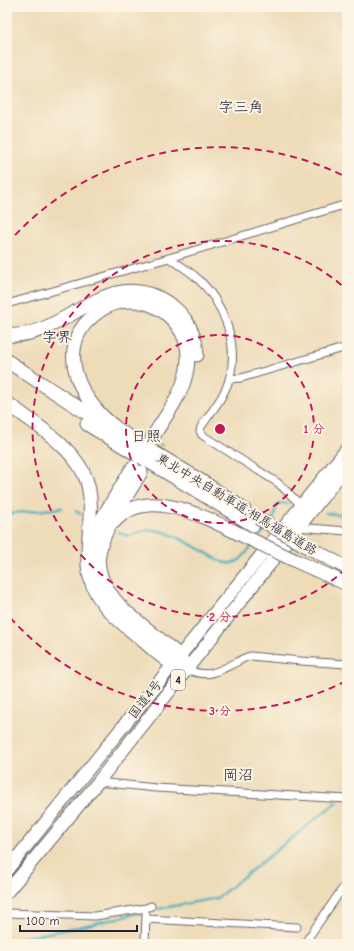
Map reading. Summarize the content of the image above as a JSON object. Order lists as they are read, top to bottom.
{
  "streets": {
    "highway": ["東北中央自動車道;相馬福島道路", "4", "国道4号"]
  },
  "districts": [
    "字三角",
    "字界",
    "日照",
    "岡沼"
  ],
  "scale_bar": "100 m",
  "rings": ["1 分", "2 分", "3 分"]
}
